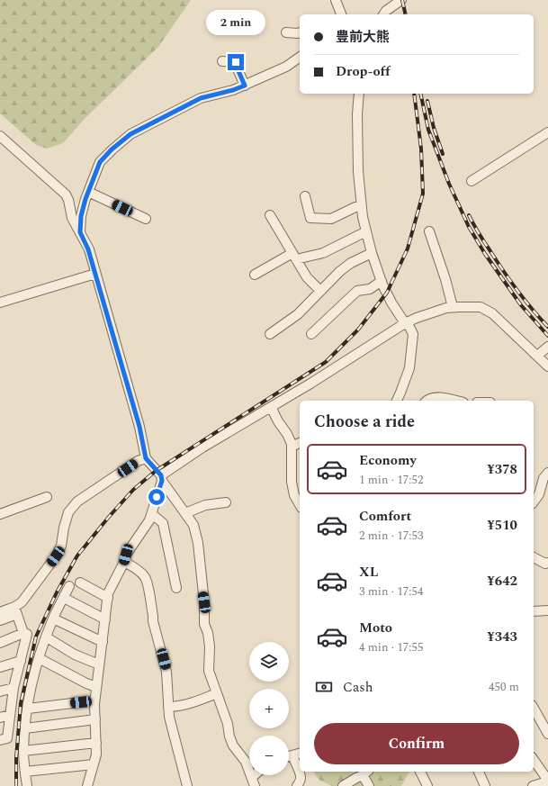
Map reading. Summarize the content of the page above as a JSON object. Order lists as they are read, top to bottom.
{
  "page": {
    "bubble": "2 min",
    "banner": ["豊前大熊", "Drop-off"],
    "heading": "Choose a ride",
    "list": [
      {
        "name": "Economy",
        "note": "1 min · 17:52",
        "value": "¥378"
      },
      {
        "name": "Comfort",
        "note": "2 min · 17:53",
        "value": "¥510"
      },
      {
        "name": "XL",
        "note": "3 min · 17:54",
        "value": "¥642"
      },
      {
        "name": "Moto",
        "note": "4 min · 17:55",
        "value": "¥343"
      }
    ],
    "map_buttons": ["+", "−"],
    "pay": ["Cash", "450 m"],
    "buttons": "Confirm"
  }
}
